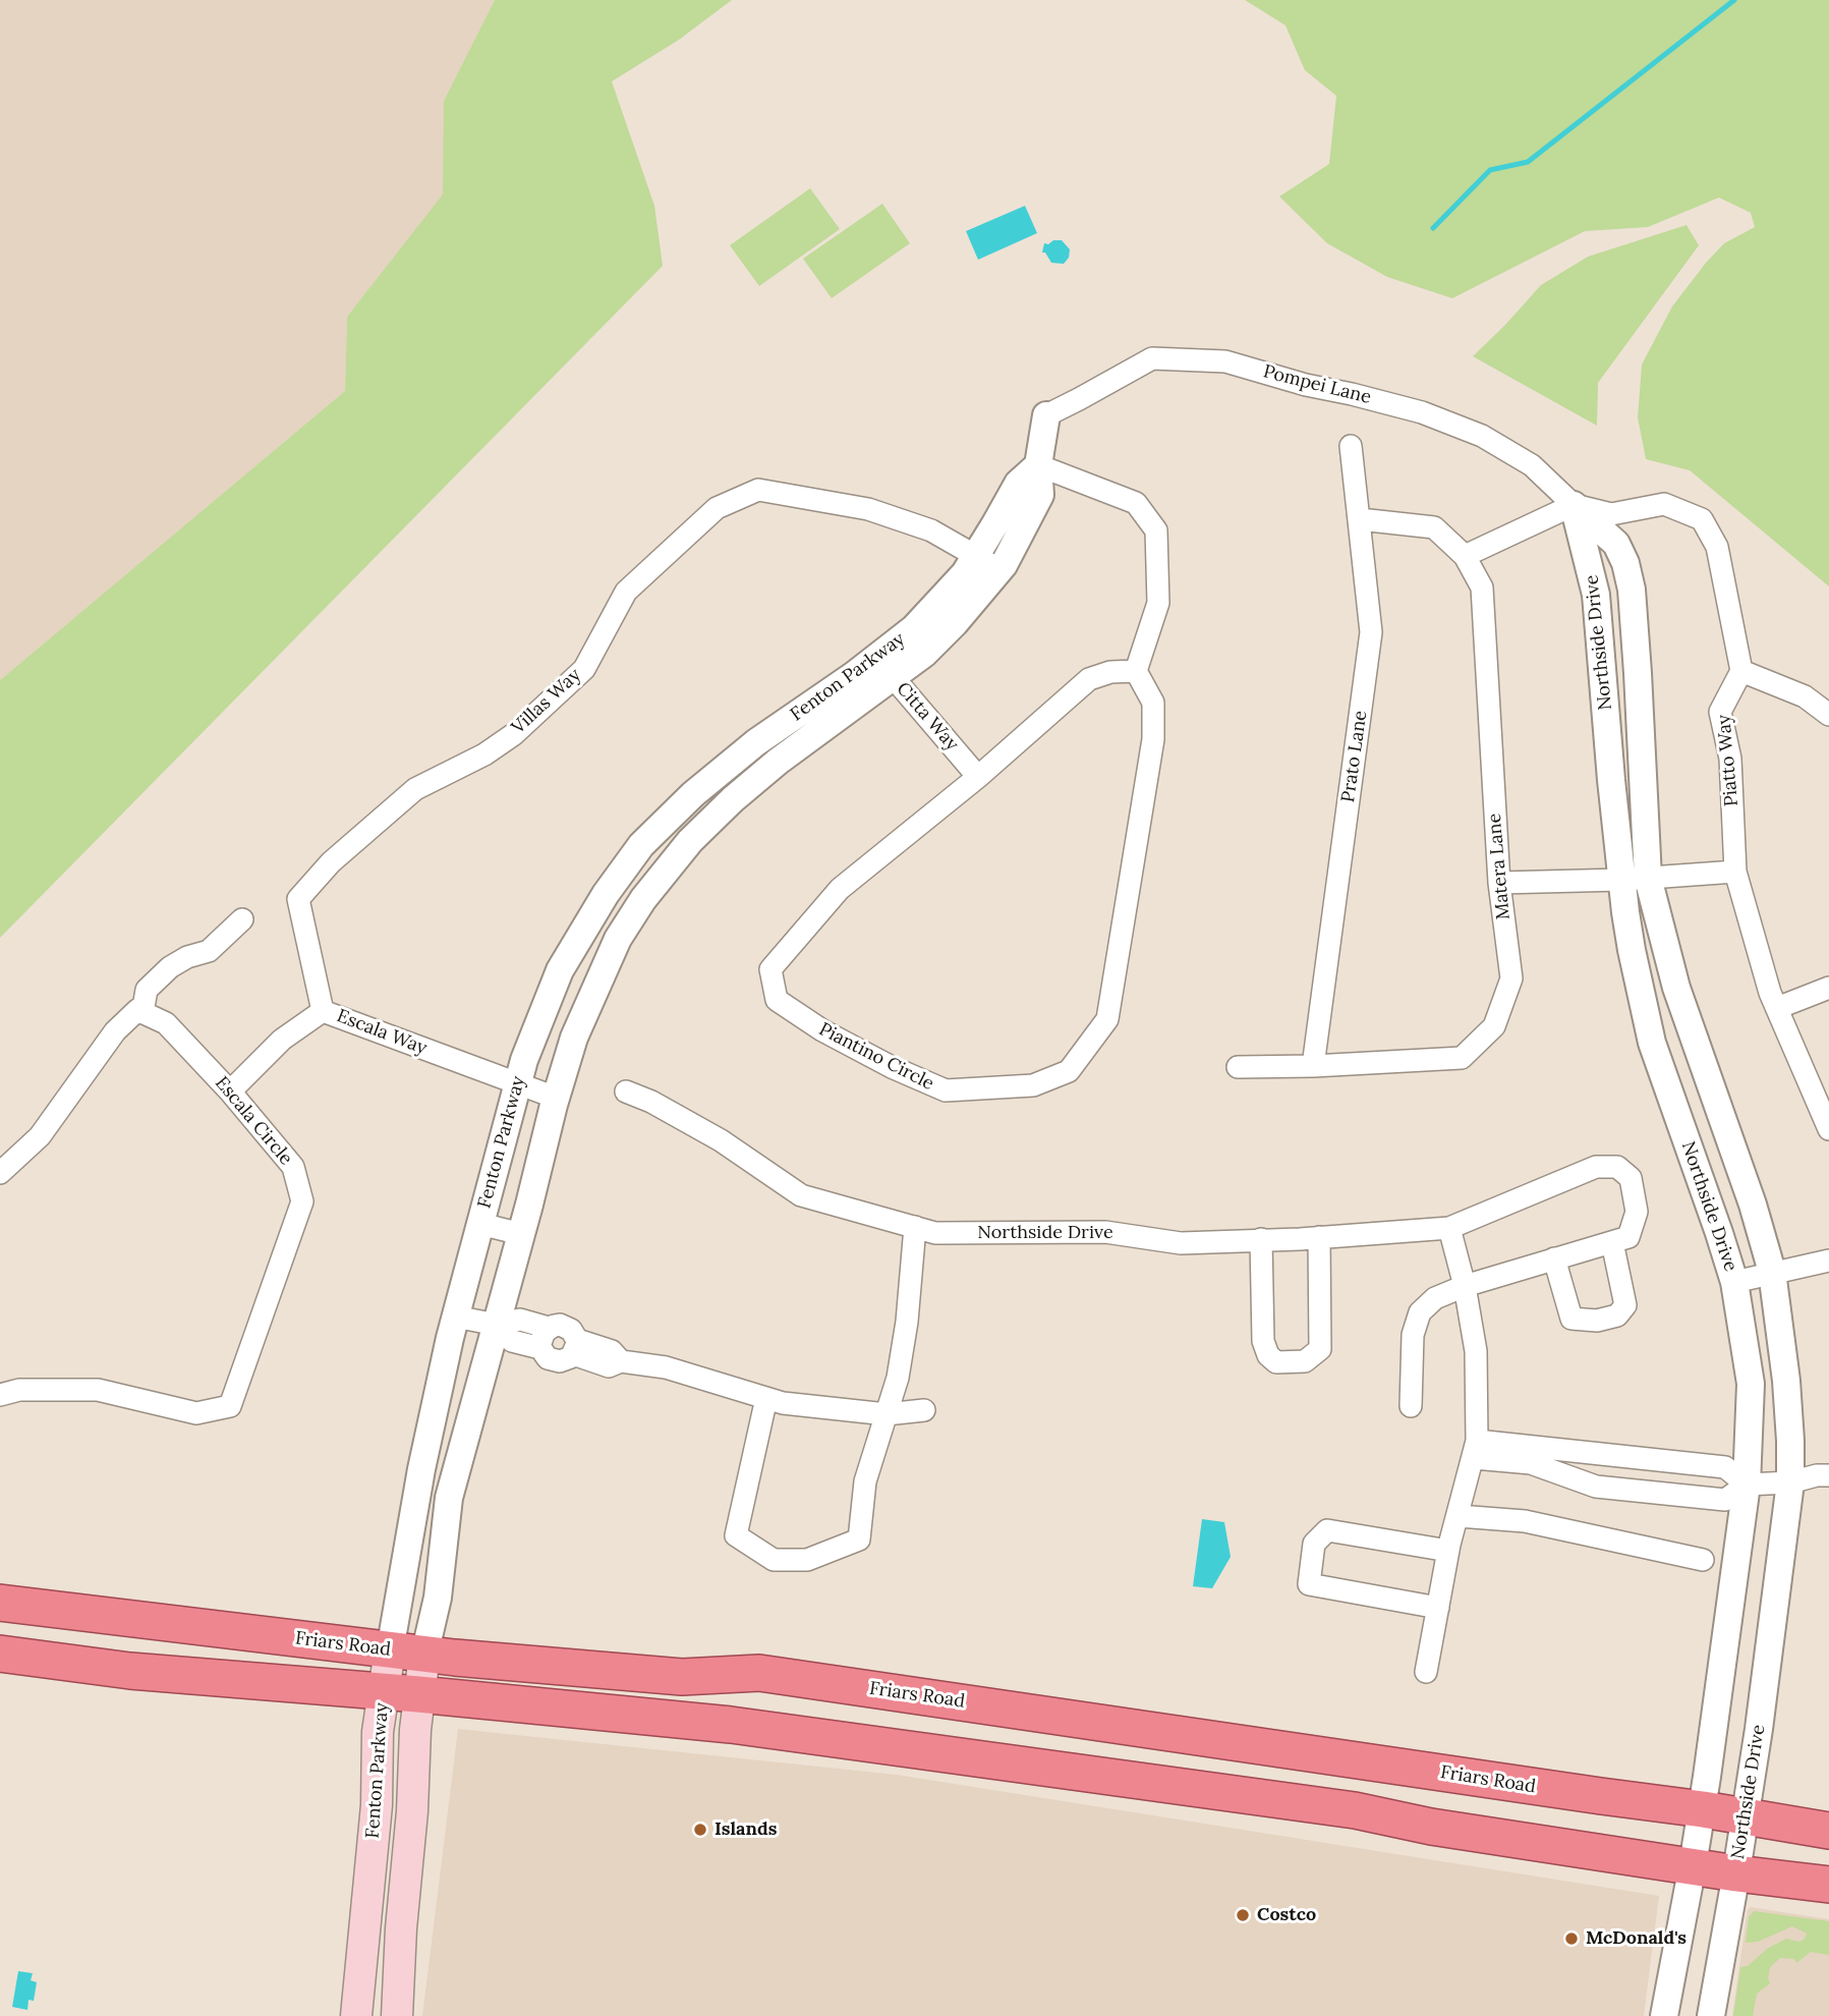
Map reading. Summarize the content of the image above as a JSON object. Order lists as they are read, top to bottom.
{
  "streets": {
    "highway": ["Friars Road"],
    "main road": ["Fenton Parkway"],
    "street": [
      "Pompei Lane",
      "Northside Drive",
      "Villas Way",
      "Citta Way",
      "Prato Lane",
      "Piatto Way",
      "Matera Lane",
      "Escala Way",
      "Piantino Circle",
      "Escala Circle"
    ]
  },
  "crossings": [
    ["Pompei Lane", "Northside Drive"],
    ["Pompei Lane", "Fenton Parkway"],
    ["Northside Drive", "Friars Road"],
    ["Fenton Parkway", "Villas Way"],
    ["Fenton Parkway", "Citta Way"],
    ["Fenton Parkway", "Escala Way"],
    ["Fenton Parkway", "Friars Road"],
    ["Villas Way", "Escala Way"],
    ["Citta Way", "Piantino Circle"],
    ["Prato Lane", "Matera Lane"],
    ["Escala Way", "Escala Circle"]
  ],
  "places": ["Islands", "Costco", "McDonald's"]
}
